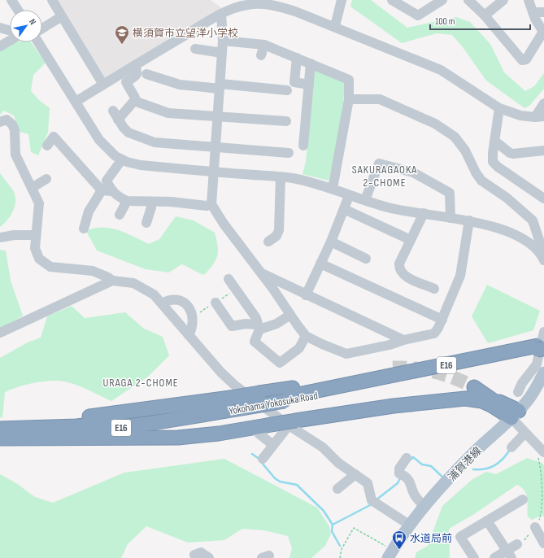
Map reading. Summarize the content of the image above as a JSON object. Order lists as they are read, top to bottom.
{
  "streets": {
    "highway": ["E16", "Yokohama Yokosuka Road"],
    "main road": ["浦賀港線"]
  },
  "districts": ["SAKURAGAOKA 2-CHOME", "URAGA 2-CHOME"],
  "places": {
    "school or university": ["横須賀市立望洋小学校"],
    "bus stop": ["水道局前"]
  },
  "scale_bar": "100 m",
  "north": "top right"
}
